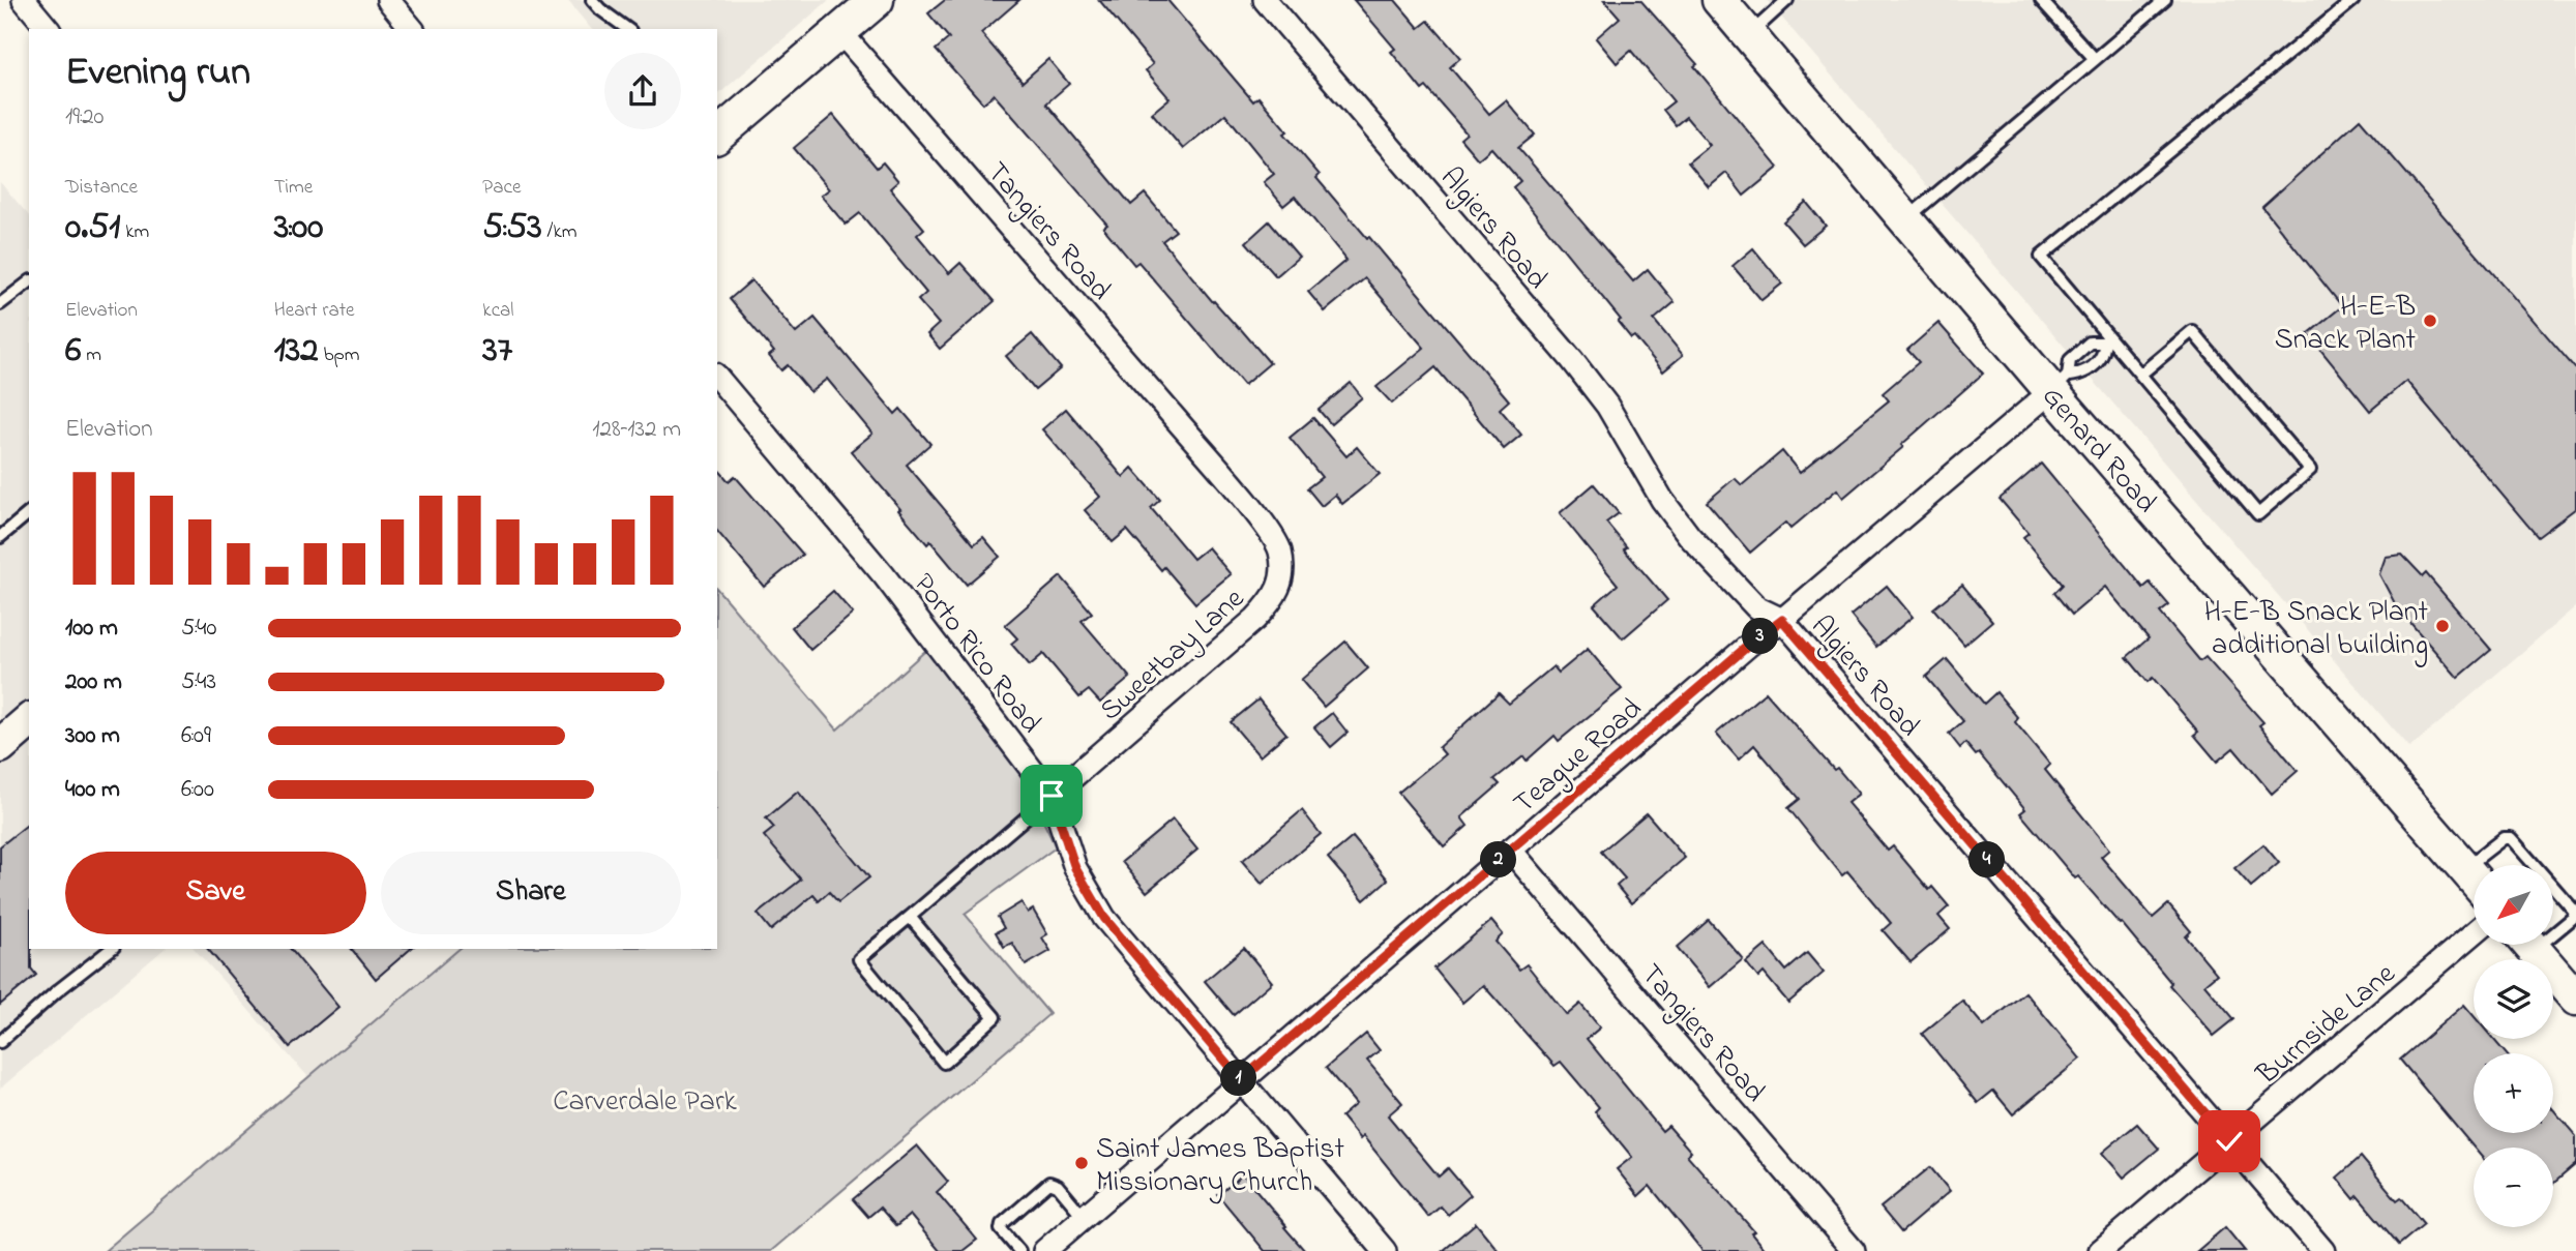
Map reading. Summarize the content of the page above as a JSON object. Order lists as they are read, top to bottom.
{
  "streets": {
    "street": [
      "Algiers Road",
      "Tangiers Road",
      "Genard Road",
      "Porto Rico Road",
      "Sweetbay Lane",
      "Teague Road",
      "Burnside Lane"
    ]
  },
  "crossings": [
    ["Algiers Road", "Teague Road"],
    ["Algiers Road", "Burnside Lane"],
    ["Tangiers Road", "Sweetbay Lane"],
    ["Tangiers Road", "Teague Road"],
    ["Genard Road", "Teague Road"],
    ["Porto Rico Road", "Sweetbay Lane"],
    ["Porto Rico Road", "Teague Road"]
  ],
  "parks": ["Carverdale Park"],
  "places": ["H-E-B Snack Plant", "H-E-B Snack Plant additional building", "Saint James Baptist Missionary Church"],
  "north": "bottom left",
  "page": {
    "heading": ["Evening run", "19:20"],
    "stats": [
      ["Distance", "0.51 km"],
      ["Time", "3:00"],
      ["Pace", "5:53 /km"],
      ["Elevation", "6 m"],
      ["Heart rate", "132 bpm"],
      ["kcal", "37"]
    ],
    "chart": ["Elevation", "128–132 m"],
    "list": [
      {
        "name": "100 m",
        "note": "5:40"
      },
      {
        "name": "200 m",
        "note": "5:43"
      },
      {
        "name": "300 m",
        "note": "6:09"
      },
      {
        "name": "400 m",
        "note": "6:00"
      }
    ],
    "pins": [
      "3",
      "2",
      "4",
      "1"
    ],
    "buttons": ["Save", "Share"],
    "map_buttons": ["+", "−"]
  }
}
